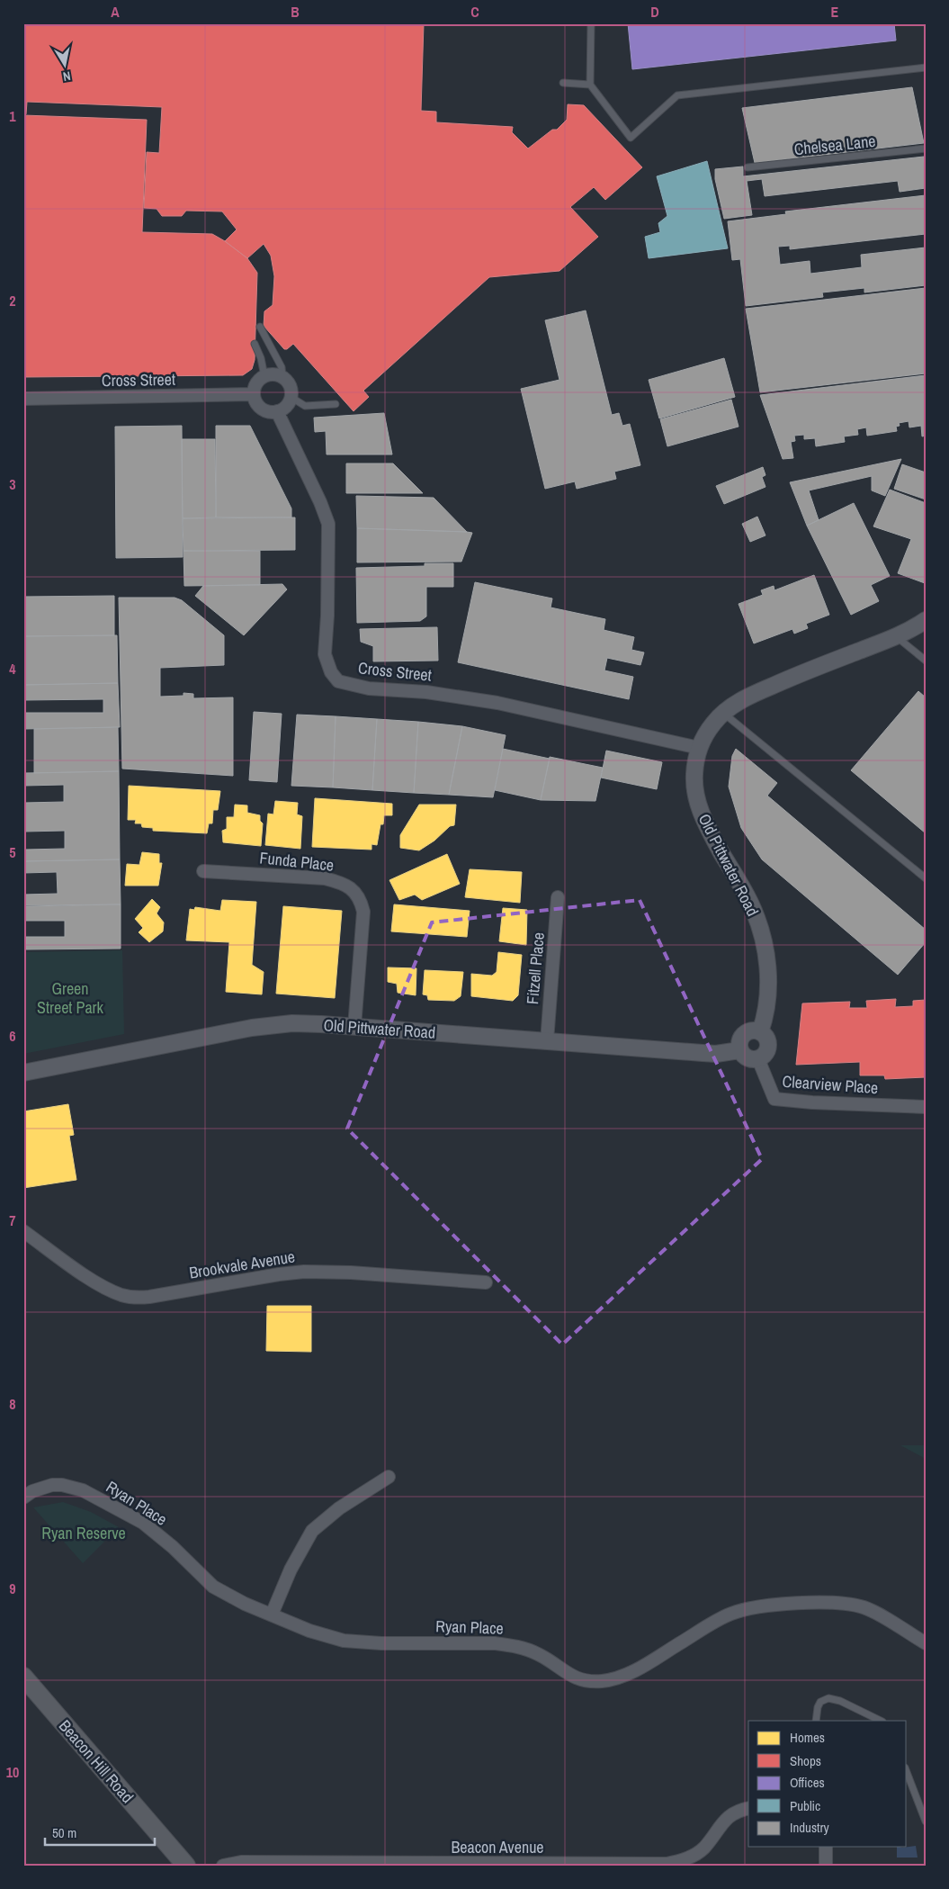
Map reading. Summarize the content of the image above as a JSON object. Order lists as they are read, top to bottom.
{
  "streets": {
    "main road": ["Beacon Hill Road"],
    "street": [
      "Cross Street",
      "Funda Place",
      "Old Pittwater Road",
      "Fitzell Place",
      "Clearview Place",
      "Brookvale Avenue",
      "Ryan Place",
      "Beacon Avenue"
    ],
    "lane": ["Chelsea Lane"]
  },
  "crossings": [
    ["Cross Street", "Old Pittwater Road"],
    ["Funda Place", "Old Pittwater Road"],
    ["Old Pittwater Road", "Fitzell Place"],
    ["Old Pittwater Road", "Clearview Place"]
  ],
  "parks": ["Green Street Park", "Ryan Reserve"],
  "legend": [
    "Homes",
    "Shops",
    "Offices",
    "Public",
    "Industry"
  ],
  "scale_bar": "50 m",
  "north": "bottom",
  "grid": {
    "columns": [
      "A",
      "B",
      "C",
      "D",
      "E"
    ],
    "rows": [
      "1",
      "2",
      "3",
      "4",
      "5",
      "6",
      "7",
      "8",
      "9",
      "10"
    ]
  }
}
